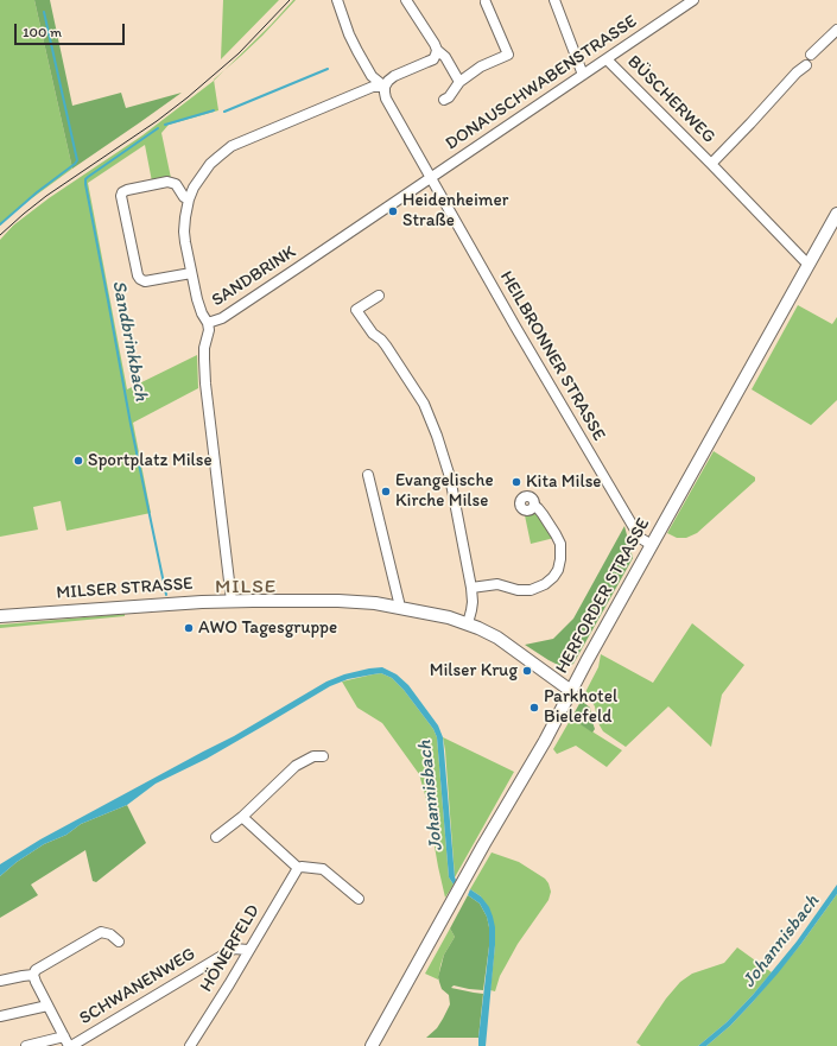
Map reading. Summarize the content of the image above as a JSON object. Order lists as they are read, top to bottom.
{
  "streets": {
    "main road": ["MILSER STRASSE", "HERFORDER STRASSE"],
    "street": [
      "DONAUSCHWABENSTRASSE",
      "BÜSCHERWEG",
      "SANDBRINK",
      "HEILBRONNER STRASSE",
      "HÖNERFELD",
      "SCHWANENWEG"
    ]
  },
  "crossings": [
    ["DONAUSCHWABENSTRASSE", "BÜSCHERWEG"],
    ["DONAUSCHWABENSTRASSE", "SANDBRINK"],
    ["DONAUSCHWABENSTRASSE", "HEILBRONNER STRASSE"],
    ["BÜSCHERWEG", "HERFORDER STRASSE"],
    ["SANDBRINK", "HEILBRONNER STRASSE"],
    ["SANDBRINK", "MILSER STRASSE"],
    ["HEILBRONNER STRASSE", "HERFORDER STRASSE"],
    ["MILSER STRASSE", "HERFORDER STRASSE"],
    ["HÖNERFELD", "SCHWANENWEG"]
  ],
  "districts": ["MILSE"],
  "water": ["Sandbrinkbach", "Johannisbach"],
  "places": [
    "Heidenheimer Straße",
    "Sportplatz Milse",
    "Kita Milse",
    "Evangelische Kirche Milse",
    "AWO Tagesgruppe",
    "Milser Krug",
    "Parkhotel Bielefeld"
  ],
  "scale_bar": "100 m"
}
